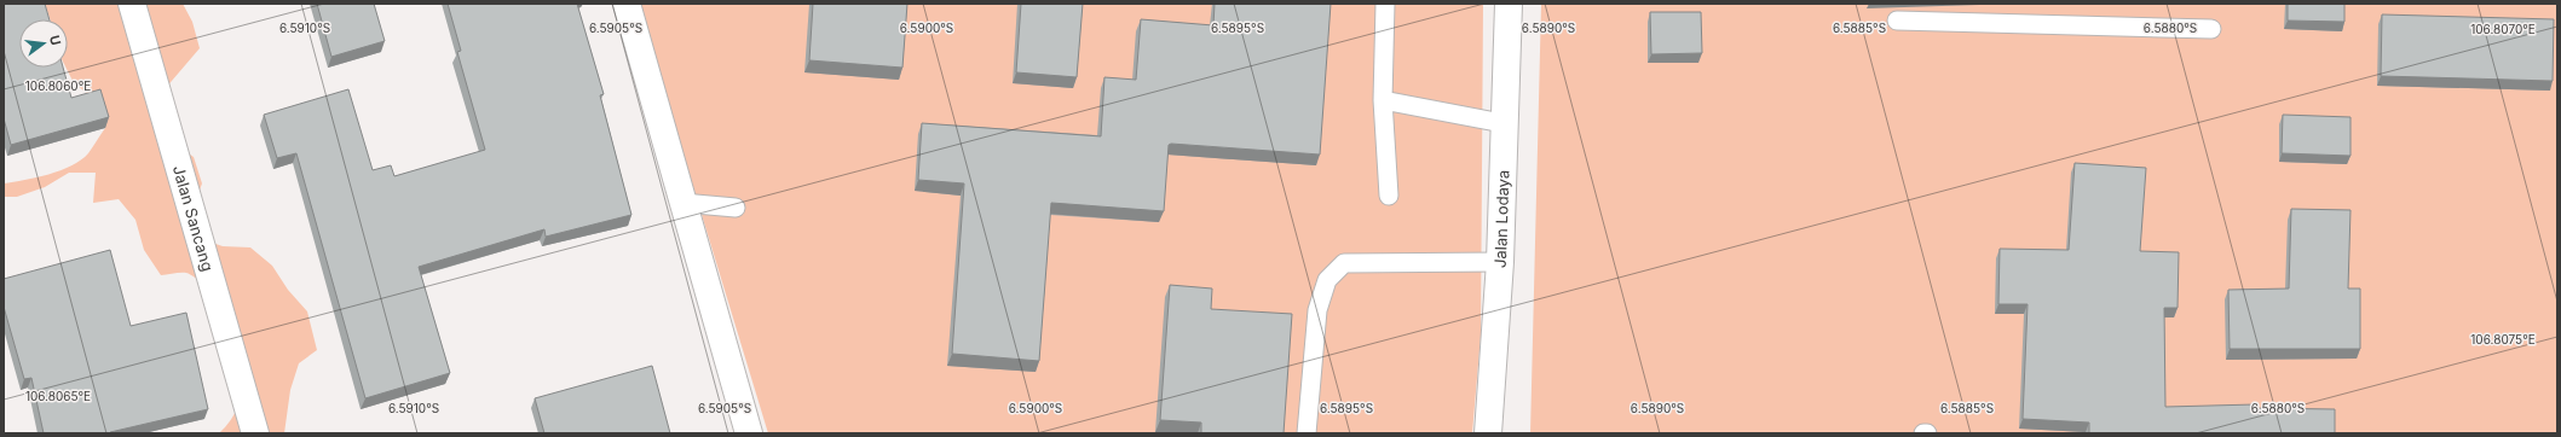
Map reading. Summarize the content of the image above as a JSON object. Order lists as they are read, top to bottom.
{
  "streets": {
    "street": ["Jalan Sancang", "Jalan Lodaya"]
  },
  "north": "right",
  "coordinates": [
    "6.5910°S",
    "6.5905°S",
    "6.5900°S",
    "6.5890°S",
    "6.5885°S",
    "6.5880°S",
    "6.5895°S",
    "106.8070°E",
    "106.8060°E",
    "106.8075°E",
    "106.8065°E"
  ]
}
